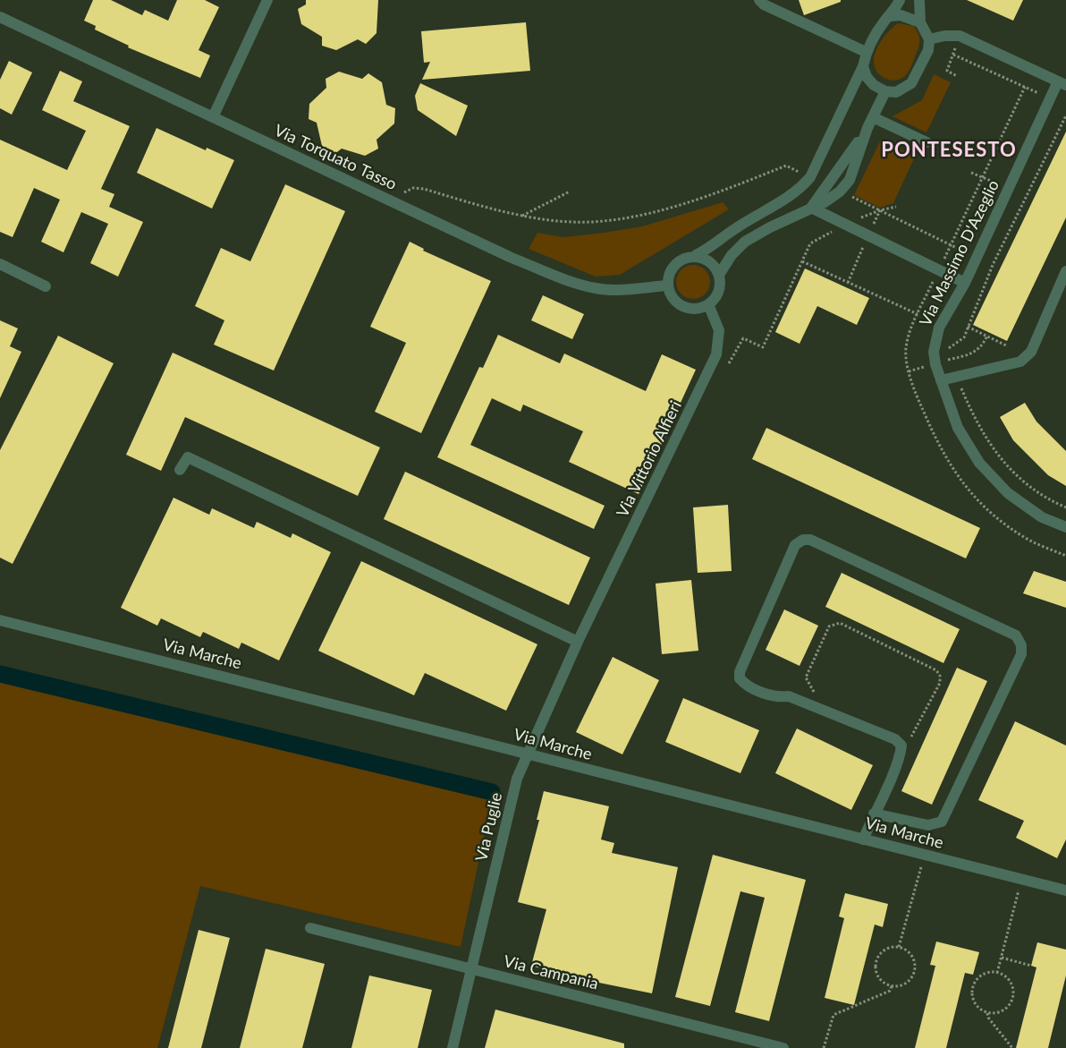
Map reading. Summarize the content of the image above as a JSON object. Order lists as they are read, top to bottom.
{
  "streets": {
    "street": [
      "Via Torquato Tasso",
      "Via Massimo D'Azeglio",
      "Via Vittorio Alfieri",
      "Via Marche",
      "Via Puglie",
      "Via Campania"
    ]
  },
  "crossings": [
    ["Via Torquato Tasso", "Via Vittorio Alfieri"],
    ["Via Vittorio Alfieri", "Via Puglie"],
    ["Via Marche", "Via Puglie"],
    ["Via Puglie", "Via Campania"]
  ],
  "districts": ["PONTESESTO"]
}
